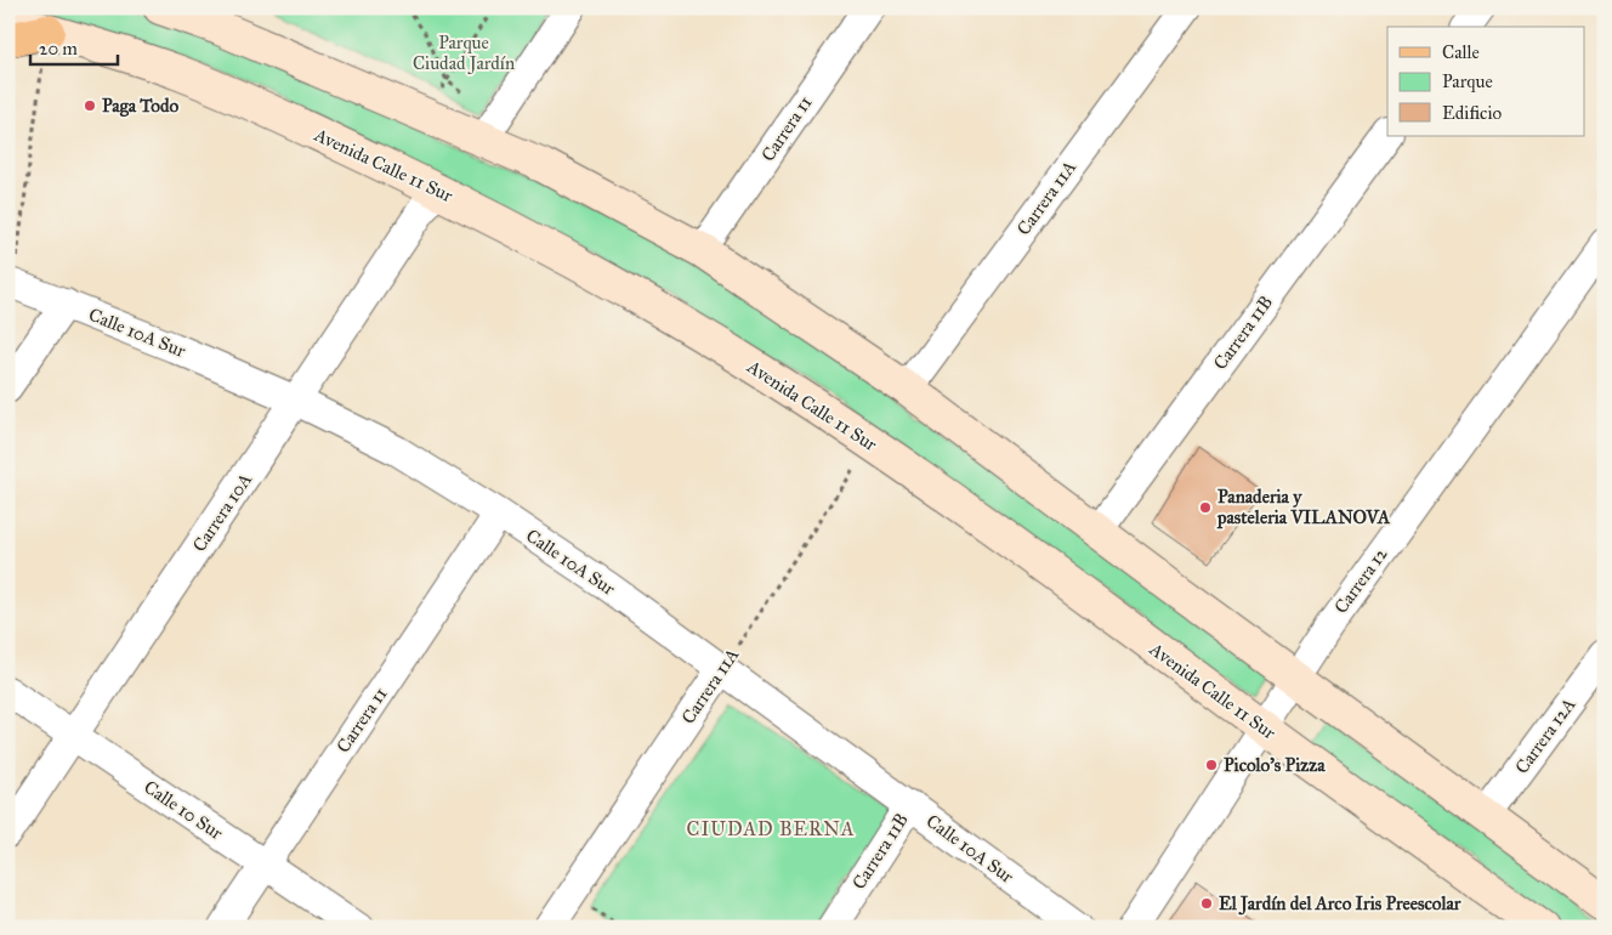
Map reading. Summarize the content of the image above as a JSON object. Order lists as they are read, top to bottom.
{
  "streets": {
    "main road": ["Avenida Calle 11 Sur"],
    "street": [
      "Carrera 11",
      "Carrera 11A",
      "Calle 10A Sur",
      "Carrera 11B",
      "Carrera 10A",
      "Carrera 12",
      "Carrera 12A",
      "Calle 10 Sur"
    ]
  },
  "crossings": [
    ["Carrera 11", "Calle 10A Sur"],
    ["Carrera 11", "Calle 10 Sur"],
    ["Avenida Calle 11 Sur", "Carrera 11A"],
    ["Avenida Calle 11 Sur", "Carrera 10A"],
    ["Avenida Calle 11 Sur", "Carrera 12"],
    ["Carrera 11A", "Calle 10A Sur"],
    ["Calle 10A Sur", "Carrera 11B"],
    ["Calle 10A Sur", "Carrera 10A"],
    ["Carrera 10A", "Calle 10 Sur"]
  ],
  "districts": ["CIUDAD BERNA"],
  "parks": ["Parque Ciudad Jardín"],
  "places": [
    "Paga Todo",
    "Panaderia y pasteleria VILANOVA",
    "Picolo's Pizza",
    "El Jardín del Arco Iris Preescolar"
  ],
  "legend": ["Calle", "Parque", "Edificio"],
  "scale_bar": "20 m"
}
